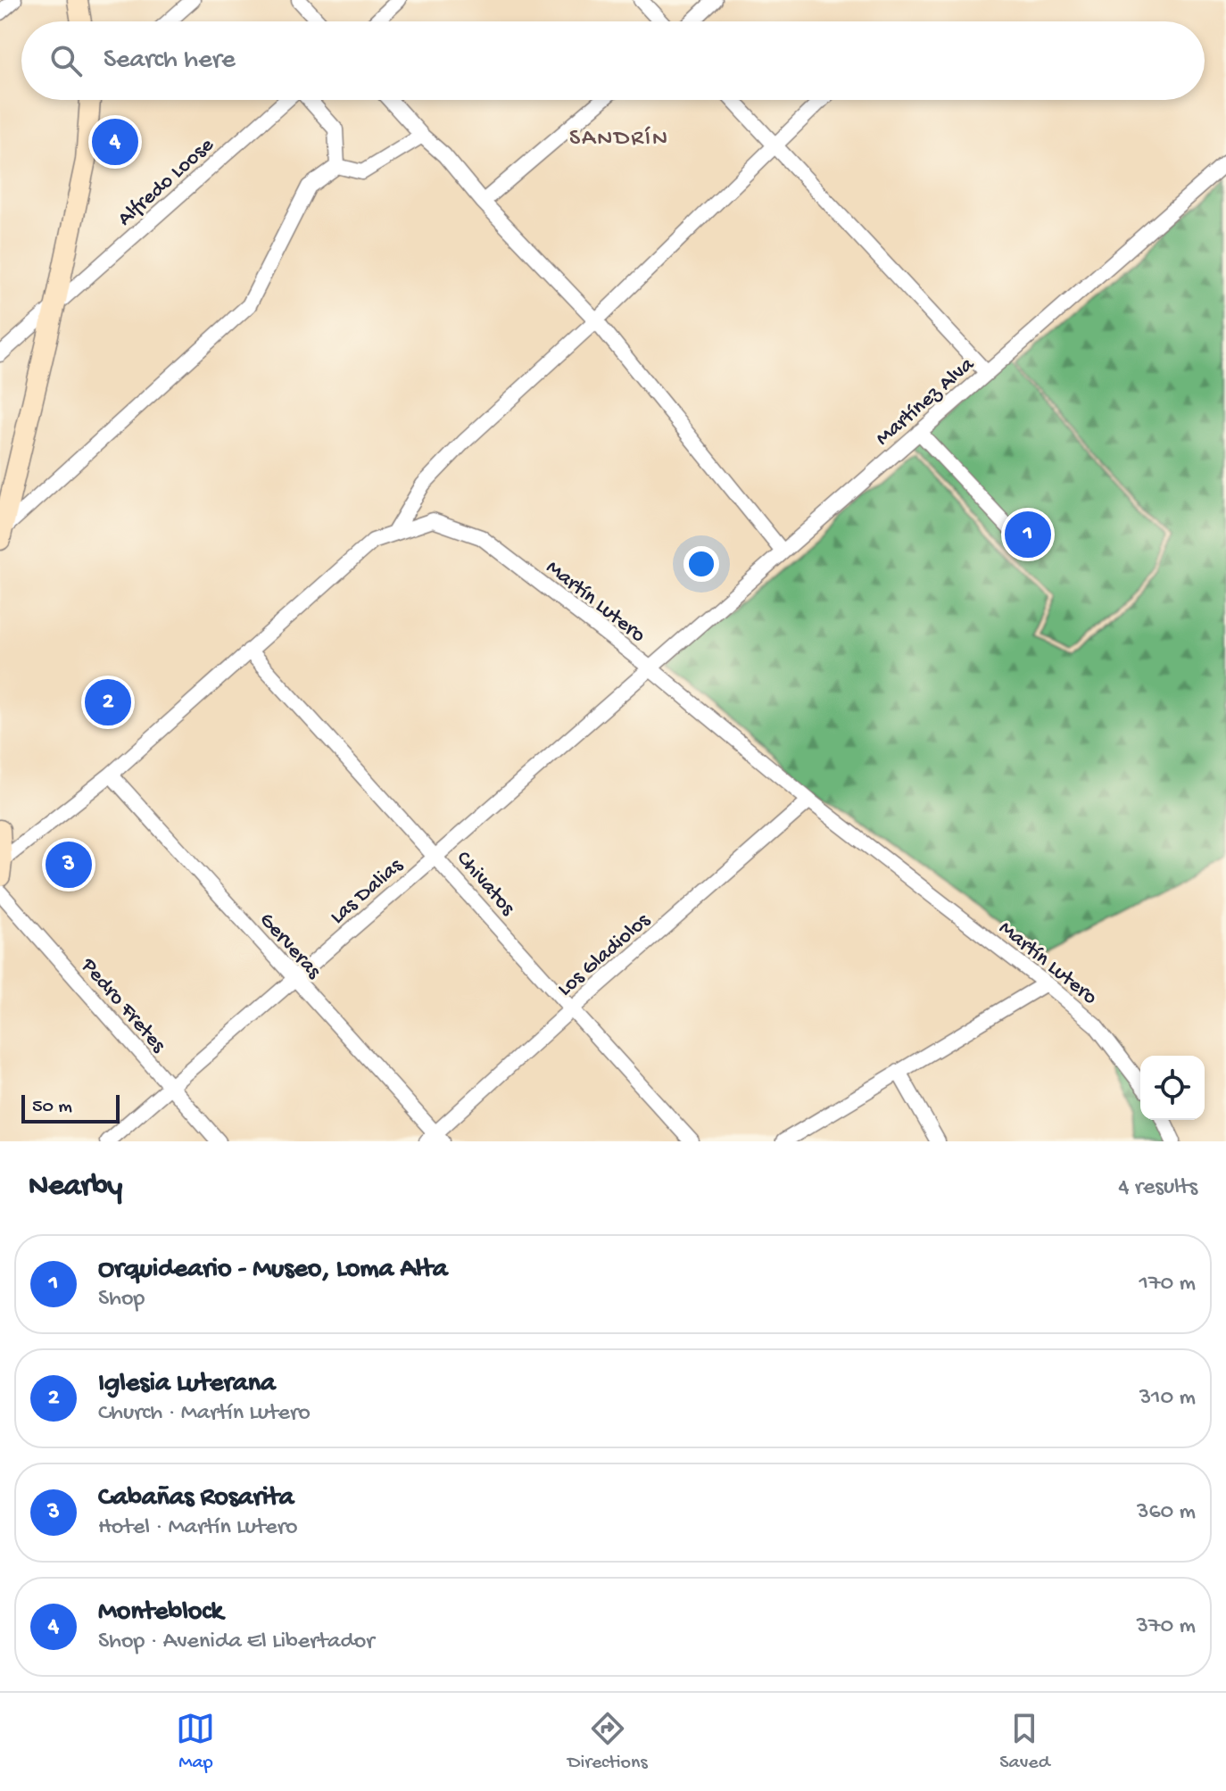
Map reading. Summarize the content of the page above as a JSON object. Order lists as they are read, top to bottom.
{
  "streets": {
    "street": [
      "Alfredo Loose",
      "Martínez Alva",
      "Martín Lutero",
      "Chivatos",
      "Las Dalias",
      "Gerveras",
      "Los Gladiolos",
      "Pedro Fretes"
    ]
  },
  "crossings": [
    ["Martínez Alva", "Martín Lutero"],
    ["Martínez Alva", "Las Dalias"],
    ["Martín Lutero", "Chivatos"],
    ["Martín Lutero", "Las Dalias"],
    ["Martín Lutero", "Gerveras"],
    ["Martín Lutero", "Los Gladiolos"],
    ["Chivatos", "Las Dalias"],
    ["Chivatos", "Los Gladiolos"],
    ["Las Dalias", "Gerveras"],
    ["Las Dalias", "Pedro Fretes"],
    ["Gerveras", "Los Gladiolos"]
  ],
  "districts": ["SANDRÍN"],
  "scale_bar": "50 m",
  "page": {
    "search": "Search here",
    "pins": [
      "4",
      "1",
      "2",
      "3"
    ],
    "scale": "50 m",
    "heading": ["Nearby", "4 results"],
    "list": [
      {
        "mark": "1",
        "name": "Orquideario - Museo, Loma Alta",
        "note": "Shop",
        "value": "170 m"
      },
      {
        "mark": "2",
        "name": "Iglesia Luterana",
        "note": "Church · Martín Lutero",
        "value": "310 m"
      },
      {
        "mark": "3",
        "name": "Cabañas Rosarita",
        "note": "Hotel · Martín Lutero",
        "value": "360 m"
      },
      {
        "mark": "4",
        "name": "Monteblock",
        "note": "Shop · Avenida El Libertador",
        "value": "370 m"
      }
    ],
    "nav": ["Map", "Directions", "Saved"]
  }
}
